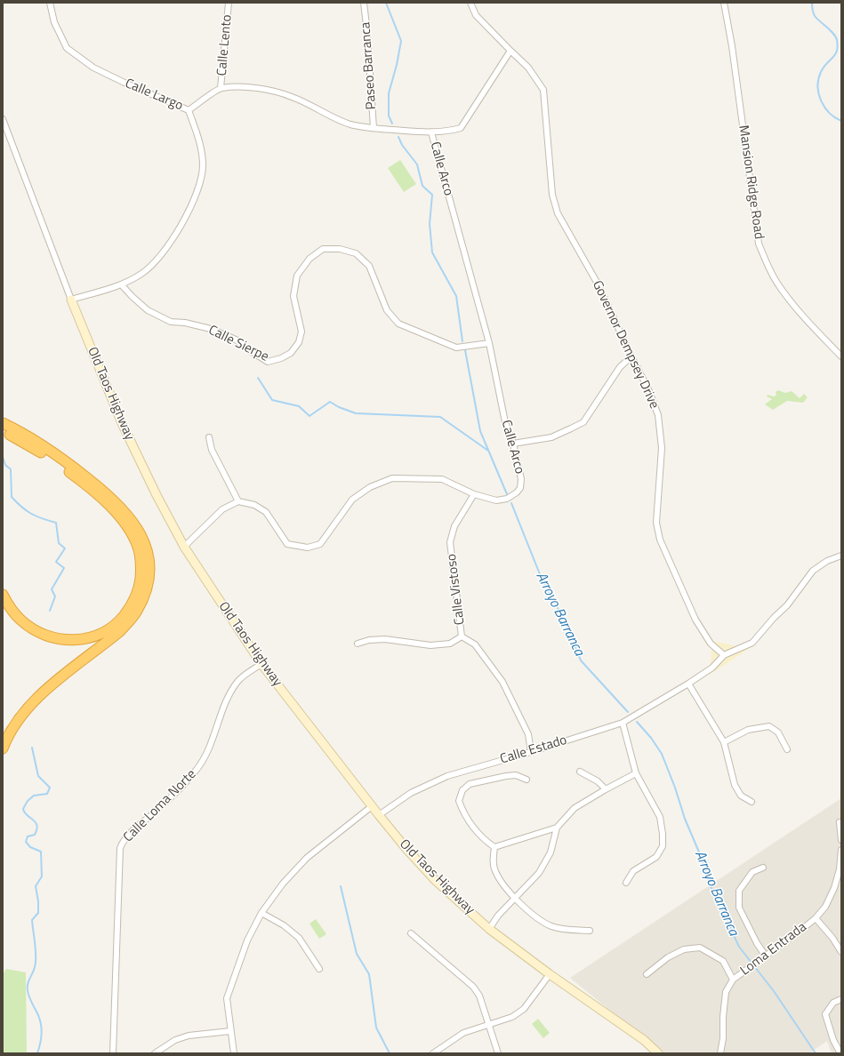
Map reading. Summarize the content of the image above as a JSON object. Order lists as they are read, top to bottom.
{
  "streets": {
    "street": [
      "Calle Lento",
      "Paseo Barranca",
      "Calle Largo",
      "Calle Arco",
      "Mansion Ridge Road",
      "Calle Sierpe",
      "Governor Dempsey Drive",
      "Old Taos Highway",
      "Calle Vistoso",
      "Calle Estado",
      "Calle Loma Norte",
      "Loma Entrada"
    ]
  },
  "crossings": [
    ["Calle Largo", "Calle Sierpe"],
    ["Calle Largo", "Old Taos Highway"],
    ["Calle Arco", "Calle Sierpe"],
    ["Calle Arco", "Calle Vistoso"],
    ["Governor Dempsey Drive", "Calle Estado"],
    ["Old Taos Highway", "Calle Estado"],
    ["Old Taos Highway", "Calle Loma Norte"],
    ["Calle Vistoso", "Calle Estado"]
  ],
  "water": ["Arroyo Barranca"]
}
